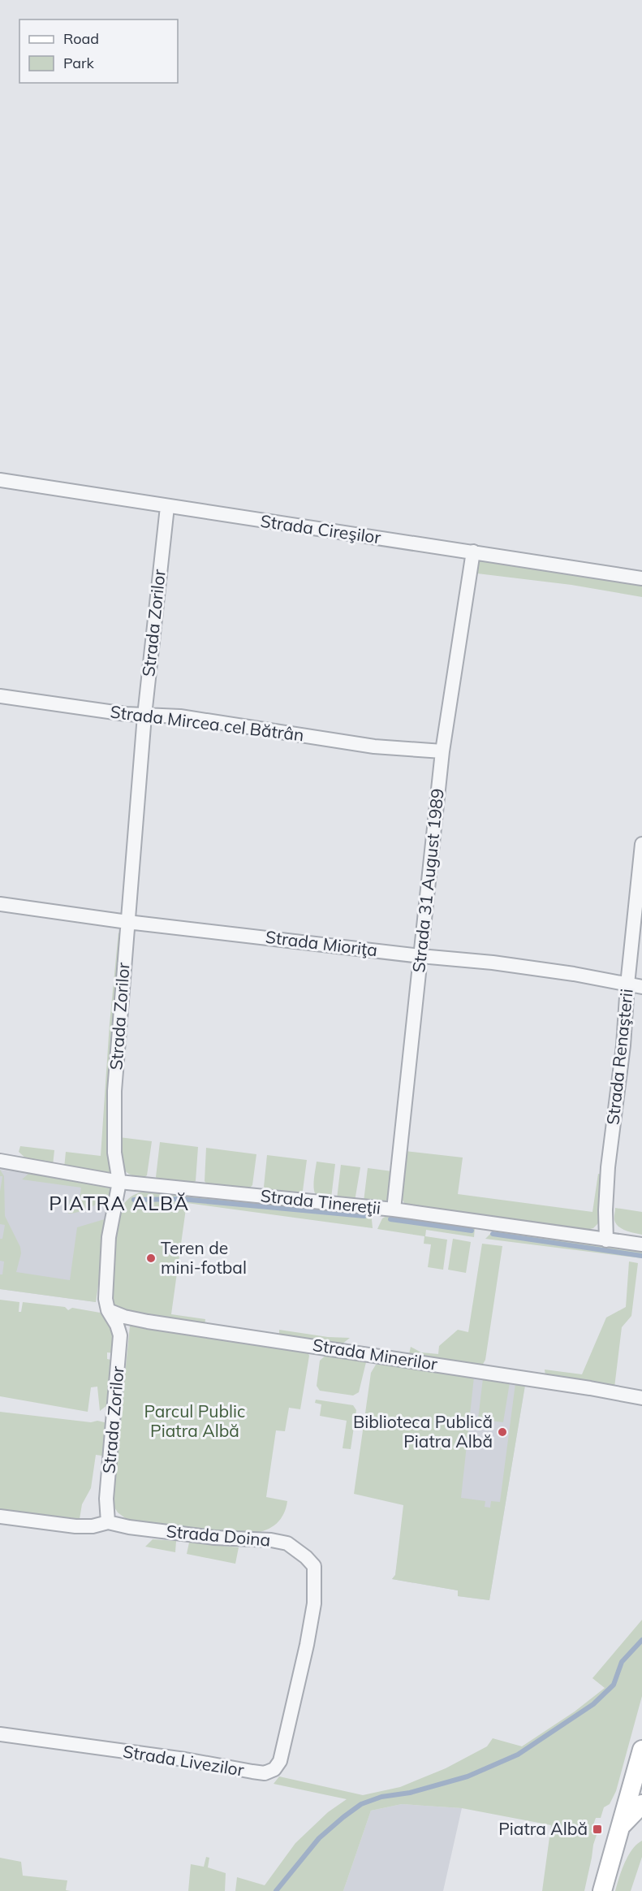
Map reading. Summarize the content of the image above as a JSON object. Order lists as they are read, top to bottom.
{
  "streets": {
    "street": [
      "Strada Cireşilor",
      "Strada Zorilor",
      "Strada Mircea cel Bătrân",
      "Strada 31 August 1989",
      "Strada Mioriţa",
      "Strada Renaşterii",
      "Strada Tinereţii",
      "Strada Minerilor",
      "Strada Doina",
      "Strada Livezilor"
    ]
  },
  "crossings": [
    ["Strada Cireşilor", "Strada Zorilor"],
    ["Strada Cireşilor", "Strada 31 August 1989"],
    ["Strada Zorilor", "Strada Mircea cel Bătrân"],
    ["Strada Zorilor", "Strada Mioriţa"],
    ["Strada Zorilor", "Strada Tinereţii"],
    ["Strada Zorilor", "Strada Minerilor"],
    ["Strada Zorilor", "Strada Doina"],
    ["Strada Mircea cel Bătrân", "Strada 31 August 1989"],
    ["Strada 31 August 1989", "Strada Mioriţa"],
    ["Strada 31 August 1989", "Strada Tinereţii"],
    ["Strada Mioriţa", "Strada Renaşterii"],
    ["Strada Renaşterii", "Strada Tinereţii"],
    ["Strada Doina", "Strada Livezilor"]
  ],
  "districts": ["PIATRA ALBĂ"],
  "parks": ["Parcul Public Piatra Albă"],
  "places": {
    "other": ["Teren de mini-fotbal", "Biblioteca Publică Piatra Albă"],
    "transit": ["Piatra Albă"]
  },
  "legend": ["Road", "Park"]
}
